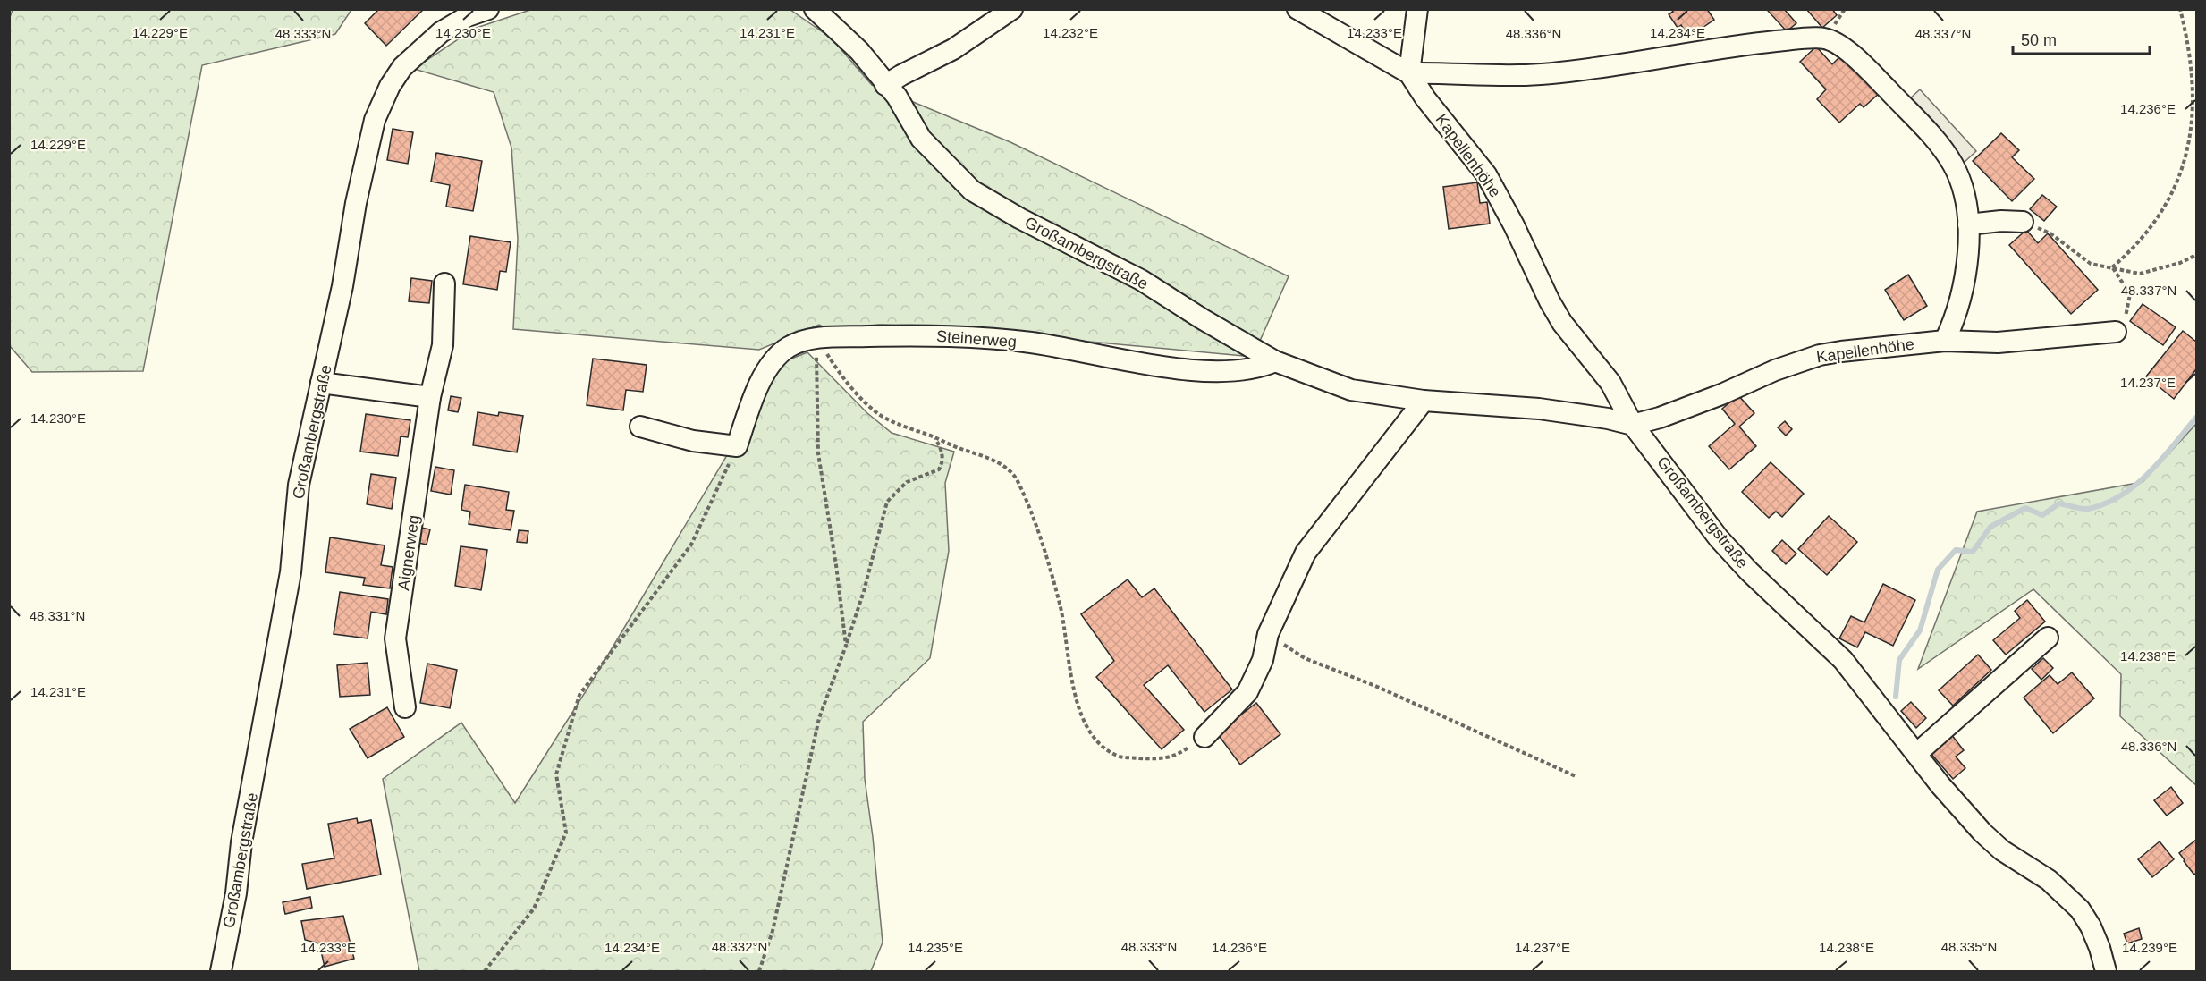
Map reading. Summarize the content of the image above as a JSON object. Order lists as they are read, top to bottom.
{
  "streets": {
    "street": [
      "Kapellenhöhe",
      "Großambergstraße",
      "Steinerweg",
      "Aignerweg"
    ]
  },
  "crossings": [
    ["Kapellenhöhe", "Großambergstraße"],
    ["Großambergstraße", "Steinerweg"]
  ],
  "scale_bar": "50 m",
  "coordinates": [
    "14.231°E",
    "14.233°E",
    "14.234°E",
    "14.229°E",
    "14.230°E",
    "14.232°E",
    "48.333°N",
    "48.336°N",
    "48.337°N",
    "14.236°E",
    "14.237°E",
    "48.331°N",
    "14.238°E",
    "48.332°N",
    "48.335°N",
    "14.235°E",
    "14.239°E"
  ]
}
